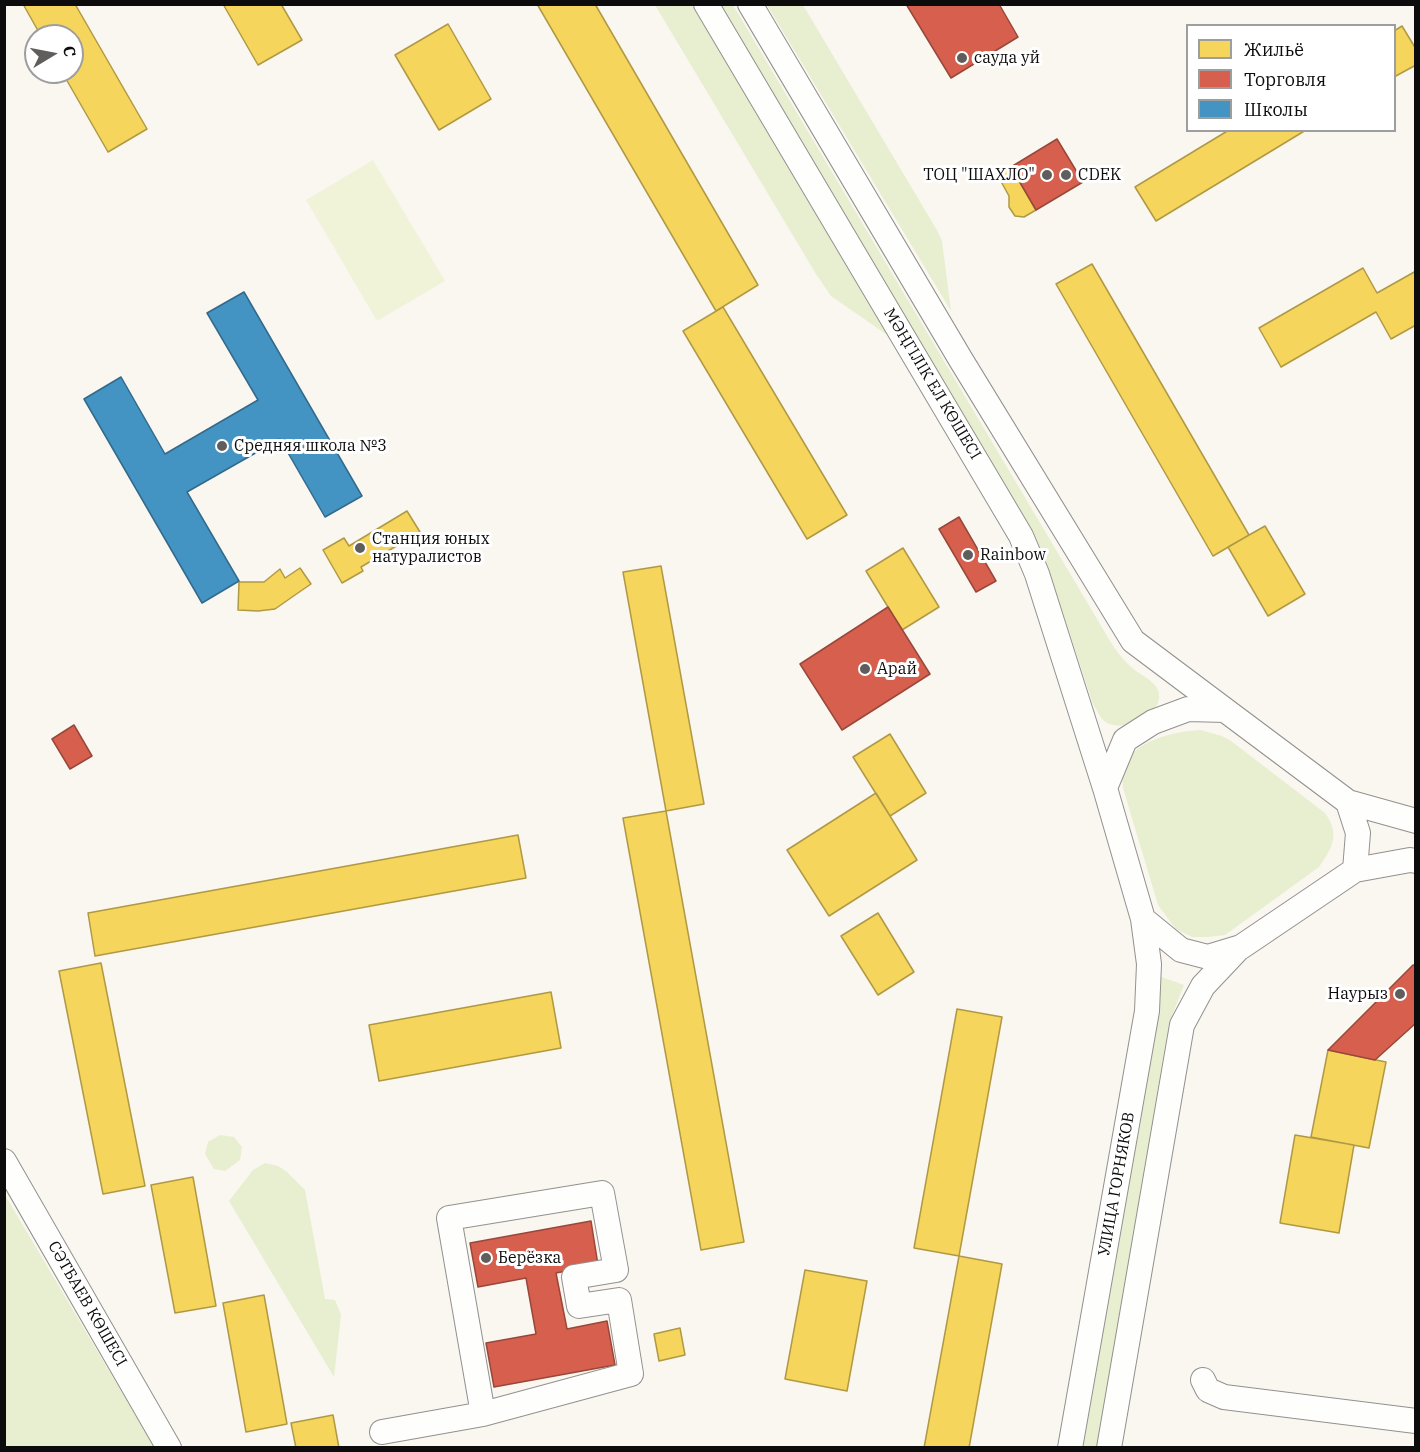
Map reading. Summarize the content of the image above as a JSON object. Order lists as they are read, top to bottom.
{
  "streets": {
    "street": ["МӘҢГІЛІК ЕЛ КӨШЕСІ", "УЛИЦА ГОРНЯКОВ", "СӘТБАЕВ КӨШЕСІ"]
  },
  "crossings": [
    ["МӘҢГІЛІК ЕЛ КӨШЕСІ", "УЛИЦА ГОРНЯКОВ"]
  ],
  "places": [
    "сауда уй",
    "ТОЦ \"ШАХЛО\"",
    "CDEK",
    "Средняя школа №3",
    "Станция юных натуралистов",
    "Rainbow",
    "Арай",
    "Наурыз",
    "Берёзка"
  ],
  "legend": ["Жильё", "Торговля", "Школы"],
  "north": "right"
}
